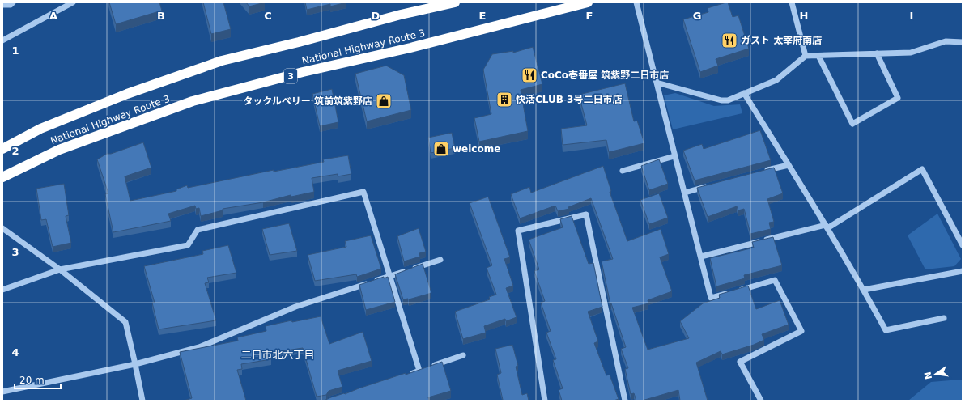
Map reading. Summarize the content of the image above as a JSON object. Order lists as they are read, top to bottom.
{
  "streets": {
    "highway": ["National Highway Route 3", "3"]
  },
  "districts": ["二日市北六丁目"],
  "places": {
    "restaurant": ["ガスト 太宰府南店", "CoCo壱番屋 筑紫野二日市店"],
    "building": ["快活CLUB 3号二日市店"],
    "shop": ["タックルベリー 筑前筑紫野店", "welcome"]
  },
  "scale_bar": "20 m",
  "north": "left",
  "grid": {
    "columns": [
      "A",
      "B",
      "C",
      "D",
      "E",
      "F",
      "G",
      "H",
      "I"
    ],
    "rows": [
      "1",
      "2",
      "3",
      "4"
    ]
  }
}
